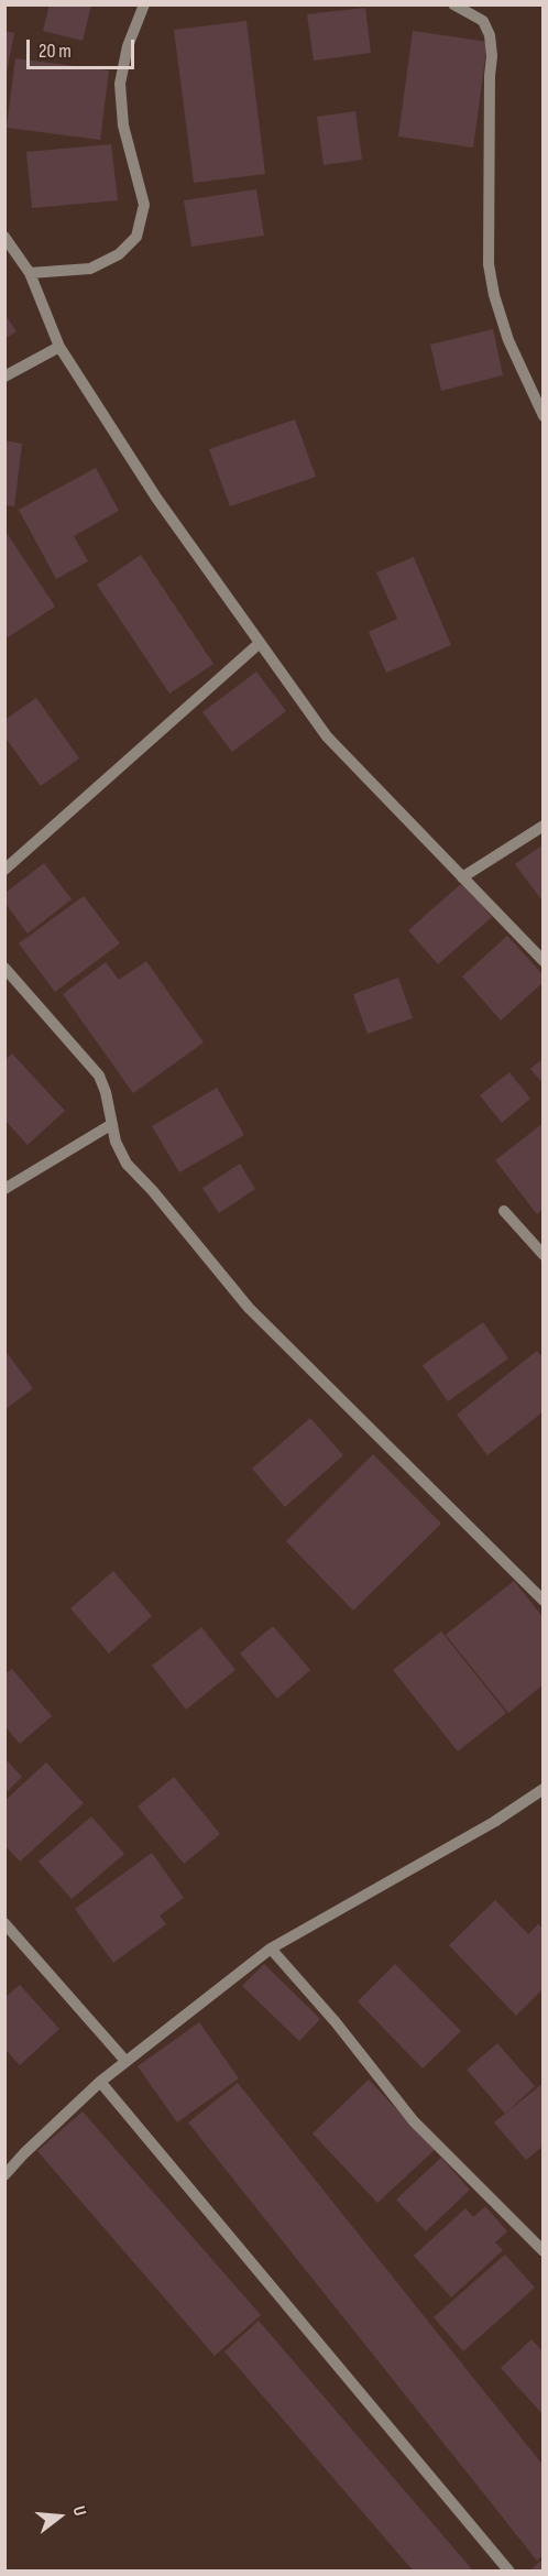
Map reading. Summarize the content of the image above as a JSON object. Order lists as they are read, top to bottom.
{
  "scale_bar": "20 m",
  "north": "right"
}
